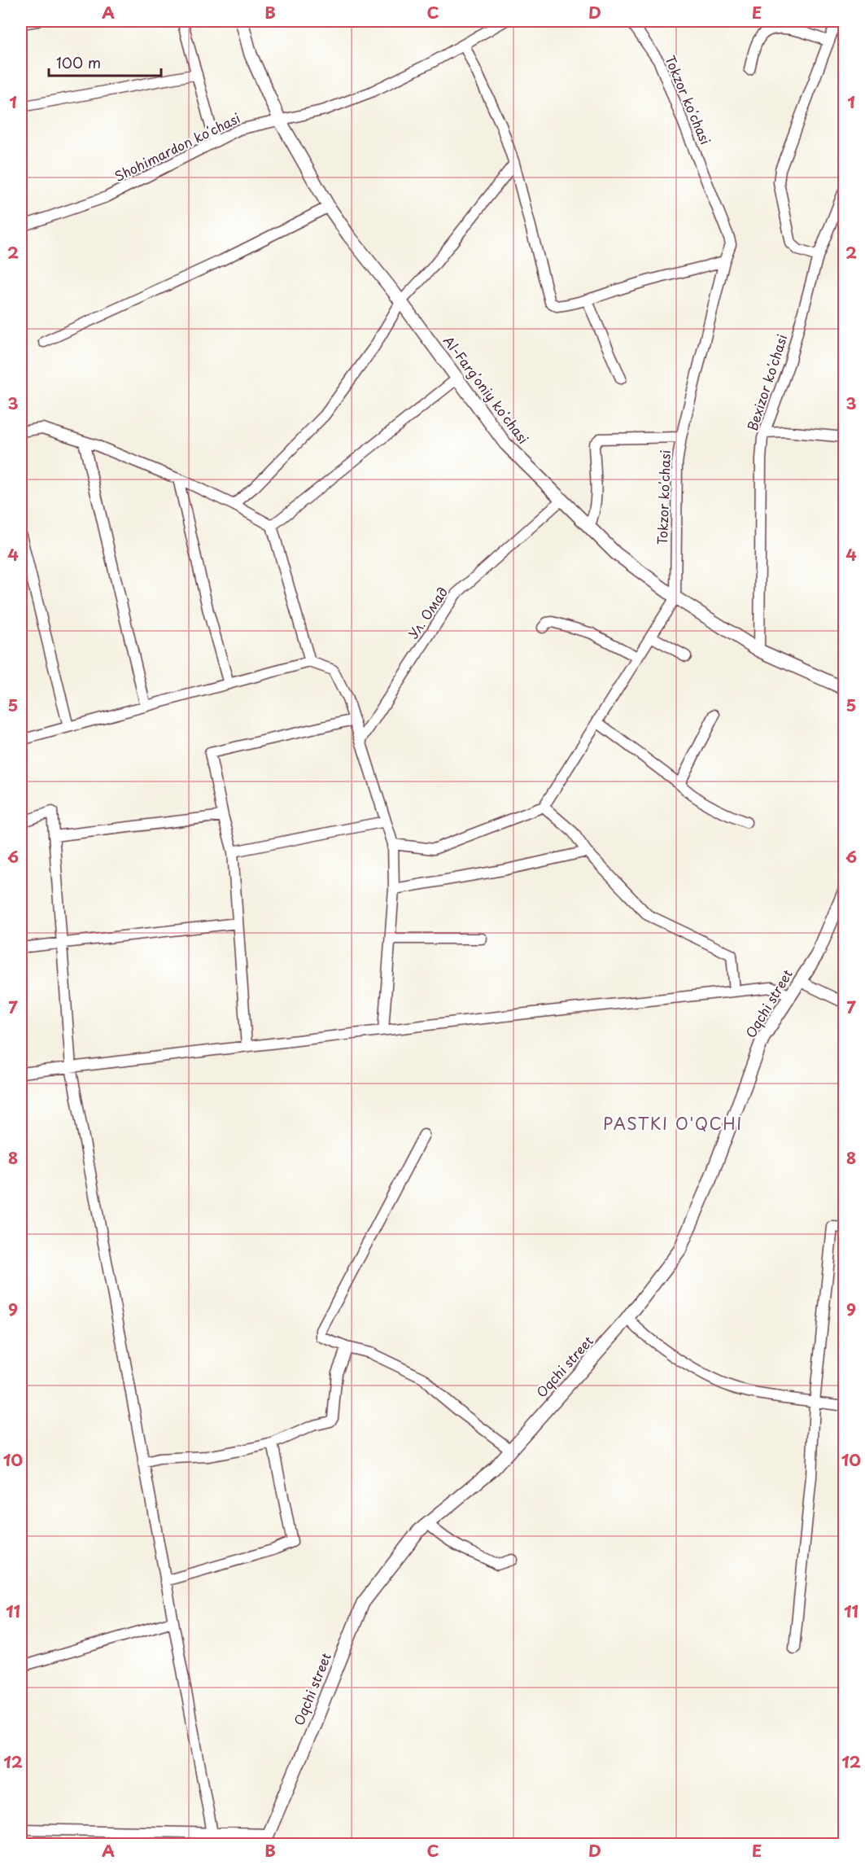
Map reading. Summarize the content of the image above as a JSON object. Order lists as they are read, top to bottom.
{
  "streets": {
    "main road": ["Al-Fargʻoniy koʻchasi", "Oqchi street"],
    "street": [
      "Tokzor koʻchasi",
      "Shohimardon koʻchasi",
      "Bexizor koʻchasi",
      "Ул. Омад"
    ]
  },
  "crossings": [
    ["Tokzor koʻchasi", "Al-Fargʻoniy koʻchasi"],
    ["Shohimardon koʻchasi", "Al-Fargʻoniy koʻchasi"],
    ["Bexizor koʻchasi", "Al-Fargʻoniy koʻchasi"],
    ["Al-Fargʻoniy koʻchasi", "Ул. Омад"]
  ],
  "districts": ["PASTKI O'QCHI"],
  "scale_bar": "100 m",
  "grid": {
    "columns": [
      "A",
      "B",
      "C",
      "D",
      "E"
    ],
    "rows": [
      "1",
      "2",
      "3",
      "4",
      "5",
      "6",
      "7",
      "8",
      "9",
      "10",
      "11",
      "12"
    ]
  }
}
